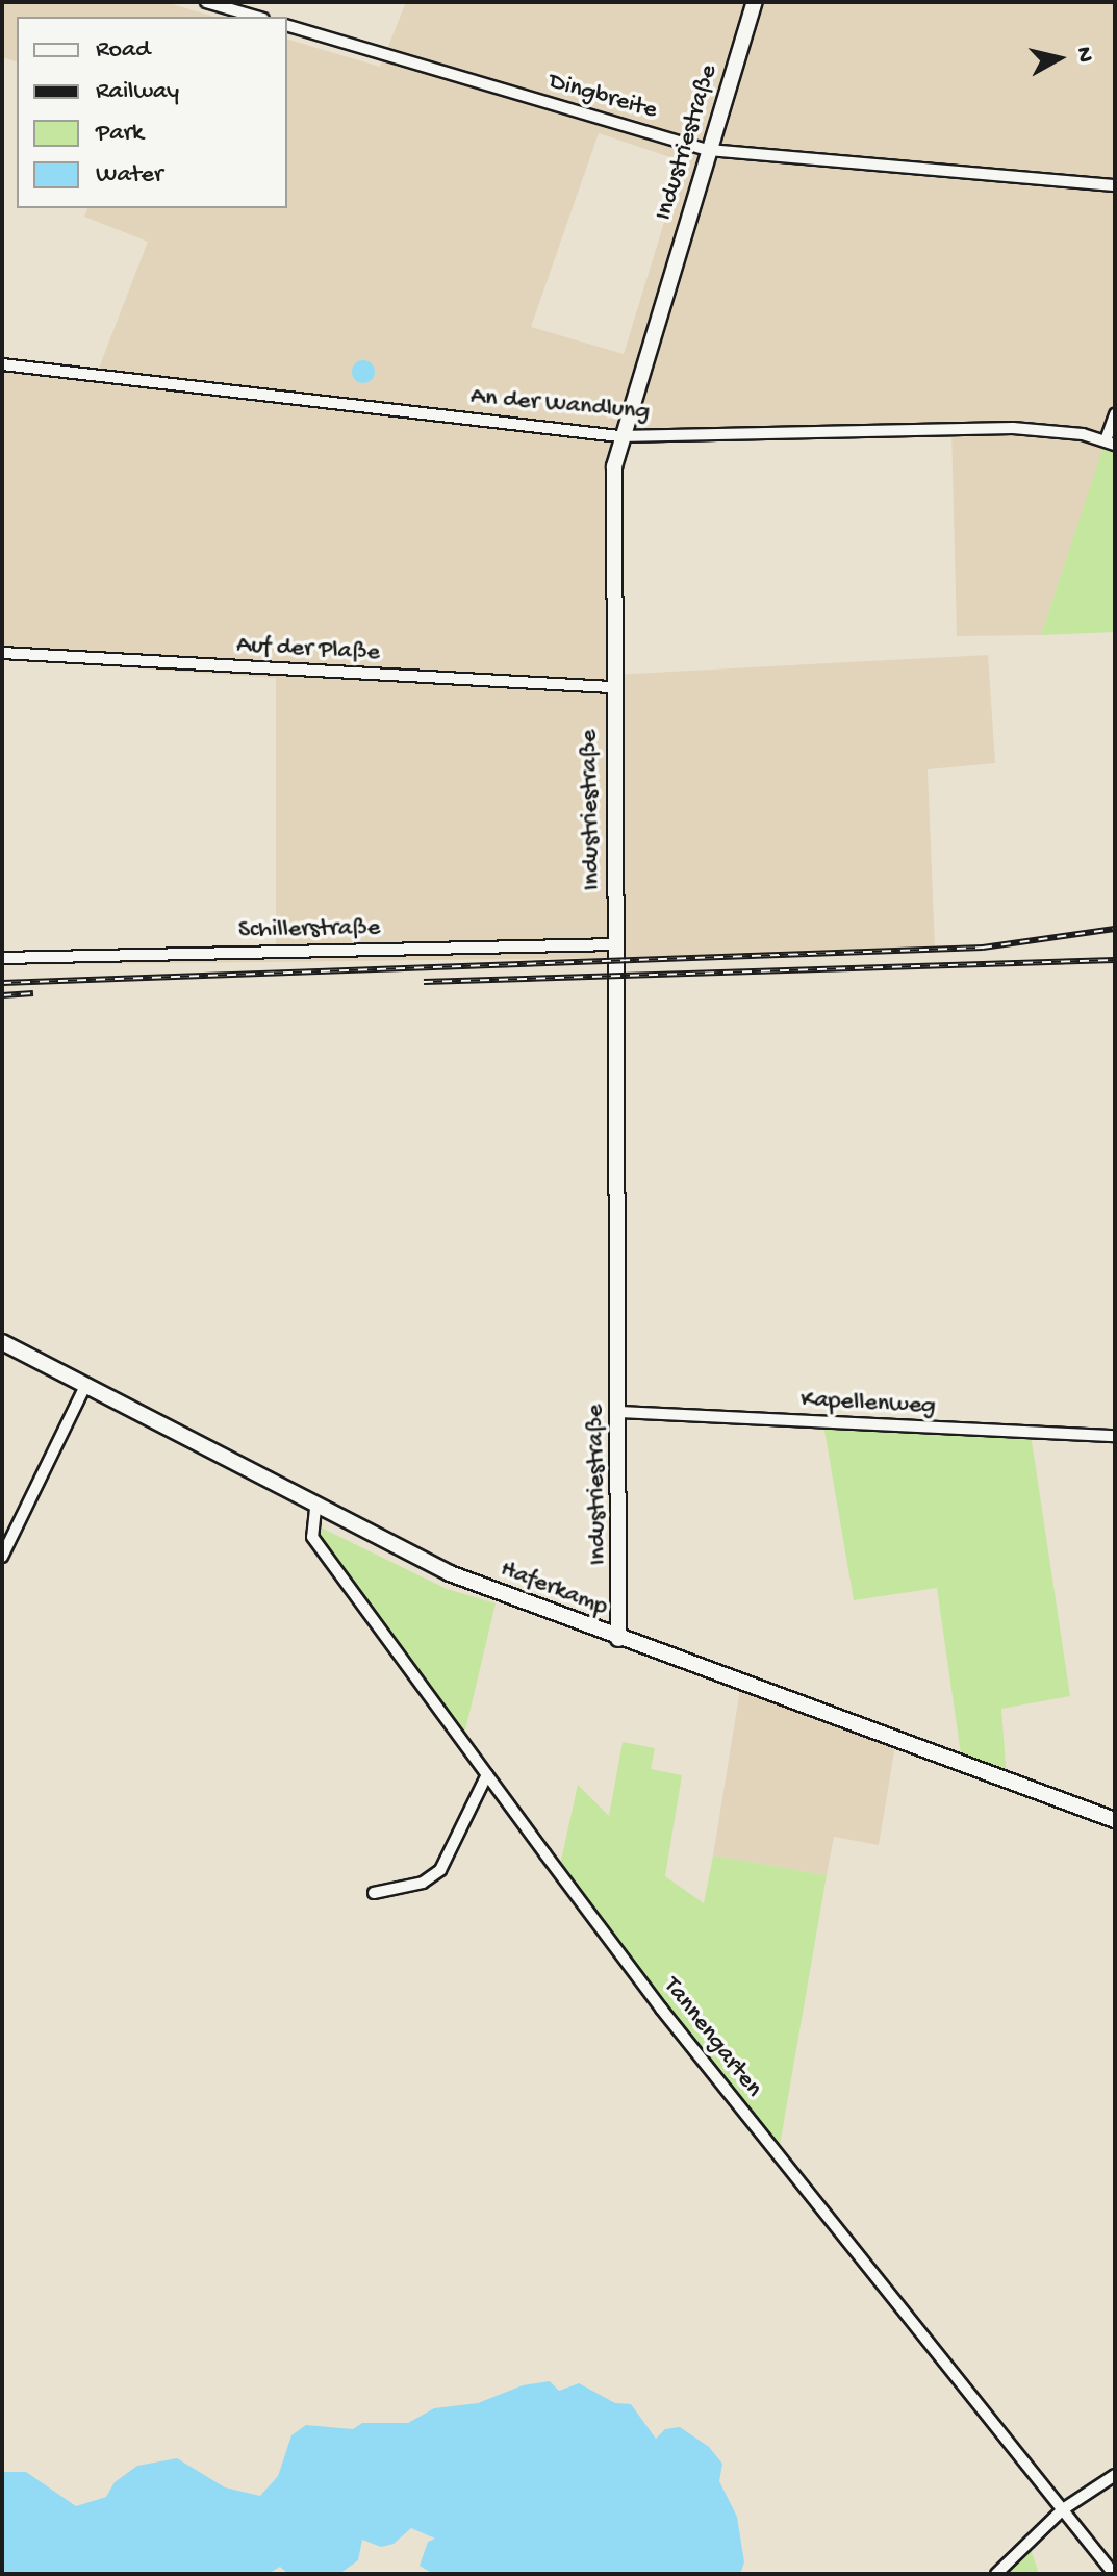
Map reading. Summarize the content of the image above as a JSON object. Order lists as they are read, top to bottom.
{
  "streets": {
    "street": [
      "Dingbreite",
      "Industriestraße",
      "An der Wandlung",
      "Auf der Plaße",
      "Schillerstraße",
      "Kapellenweg",
      "Haferkamp",
      "Tannengarten"
    ]
  },
  "crossings": [
    ["Dingbreite", "Industriestraße"],
    ["Industriestraße", "An der Wandlung"],
    ["Industriestraße", "Auf der Plaße"],
    ["Industriestraße", "Schillerstraße"],
    ["Industriestraße", "Kapellenweg"],
    ["Industriestraße", "Haferkamp"],
    ["Haferkamp", "Tannengarten"]
  ],
  "legend": [
    "Road",
    "Railway",
    "Park",
    "Water"
  ],
  "north": "right"
}
